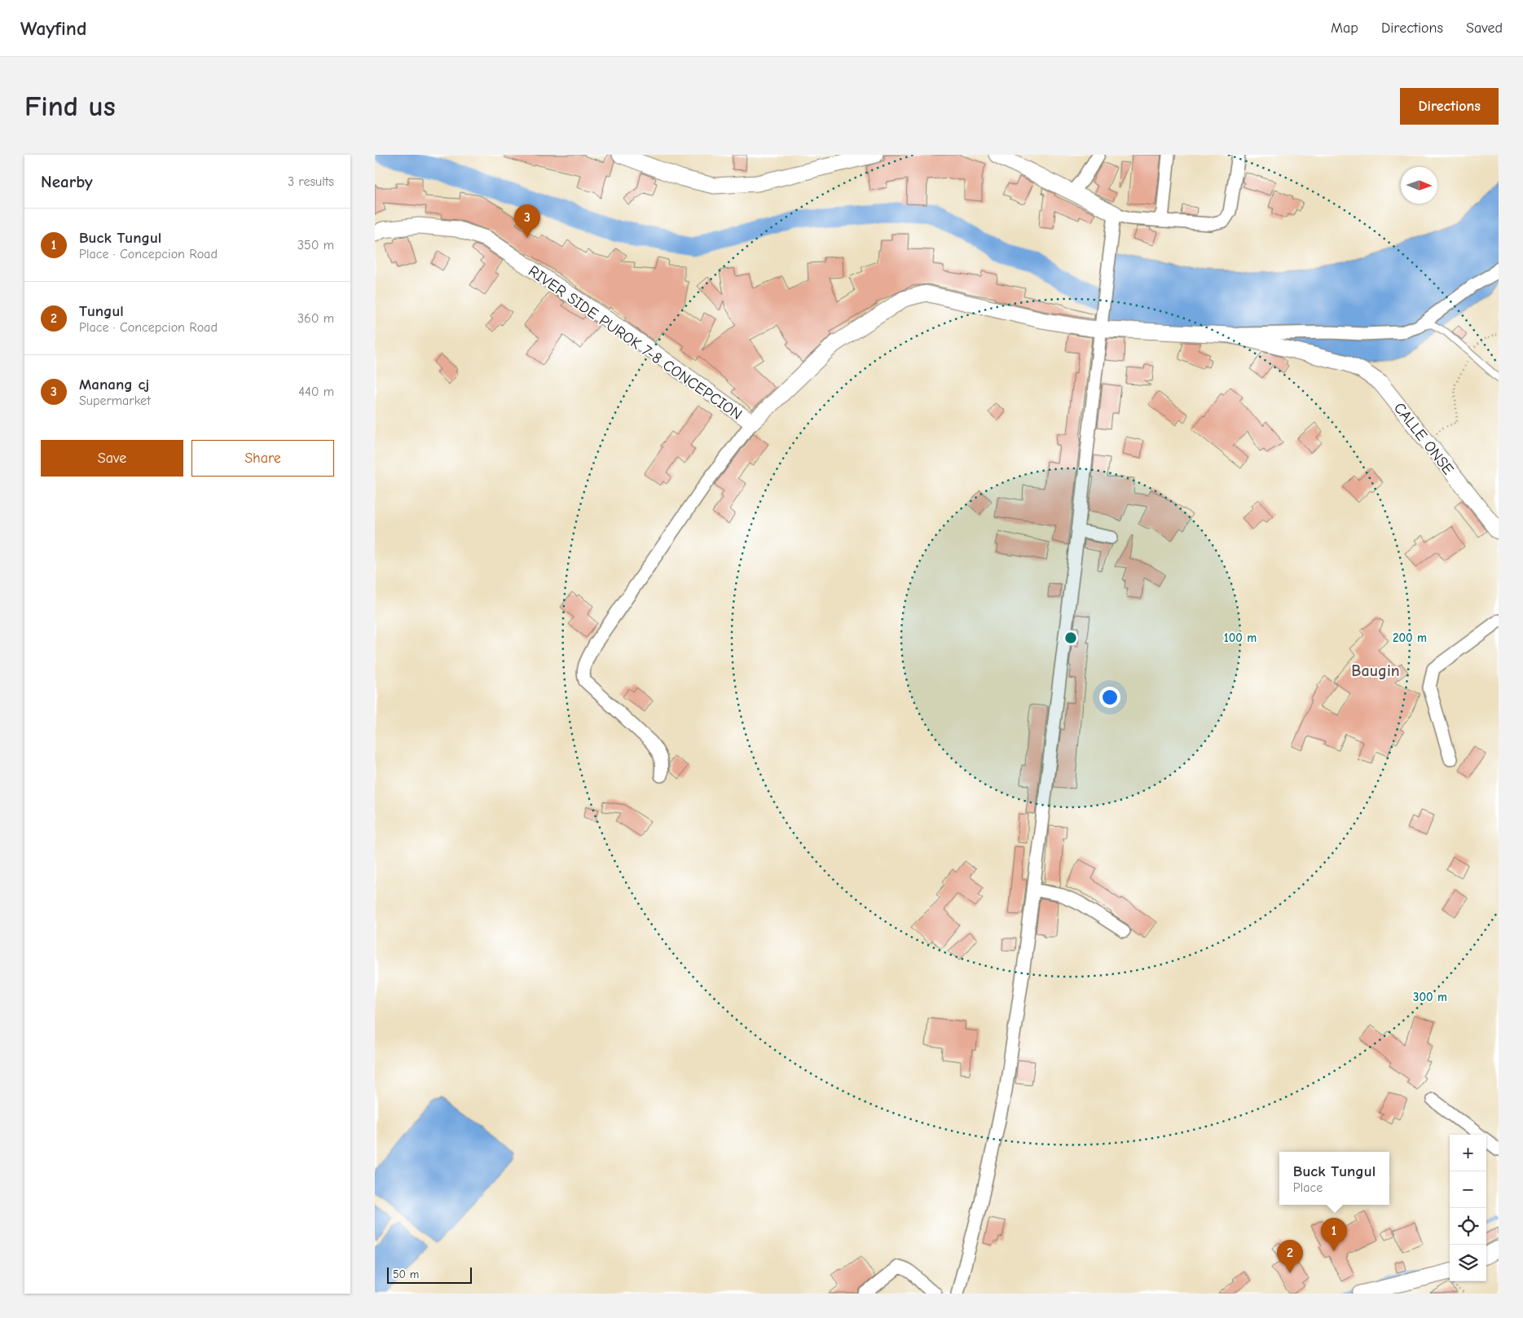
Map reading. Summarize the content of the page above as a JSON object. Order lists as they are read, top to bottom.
{
  "streets": {
    "street": ["RIVER SIDE PUROK 7-8 CONCEPCION", "CALLE ONSE"]
  },
  "crossings": [
    ["RIVER SIDE PUROK 7-8 CONCEPCION", "CALLE ONSE"]
  ],
  "districts": ["Baugin"],
  "scale_bar": "50 m",
  "north": "right",
  "page": {
    "header": "Wayfind",
    "nav": ["Map", "Directions", "Saved"],
    "buttons": [
      "Directions",
      ["Save", "Share"]
    ],
    "title": "Find us",
    "heading": ["Nearby", "3 results"],
    "pins": ["3", "1", "2"],
    "list": [
      {
        "mark": "1",
        "name": "Buck Tungul",
        "note": "Place · Concepcion Road",
        "value": "350 m"
      },
      {
        "mark": "2",
        "name": "Tungul",
        "note": "Place · Concepcion Road",
        "value": "360 m"
      },
      {
        "mark": "3",
        "name": "Manang cj",
        "note": "Supermarket",
        "value": "440 m"
      }
    ],
    "map_buttons": ["+", "−"],
    "popup": ["Buck Tungul", "Place"],
    "scale": "50 m"
  },
  "rings": ["100 m", "200 m", "300 m"]
}
